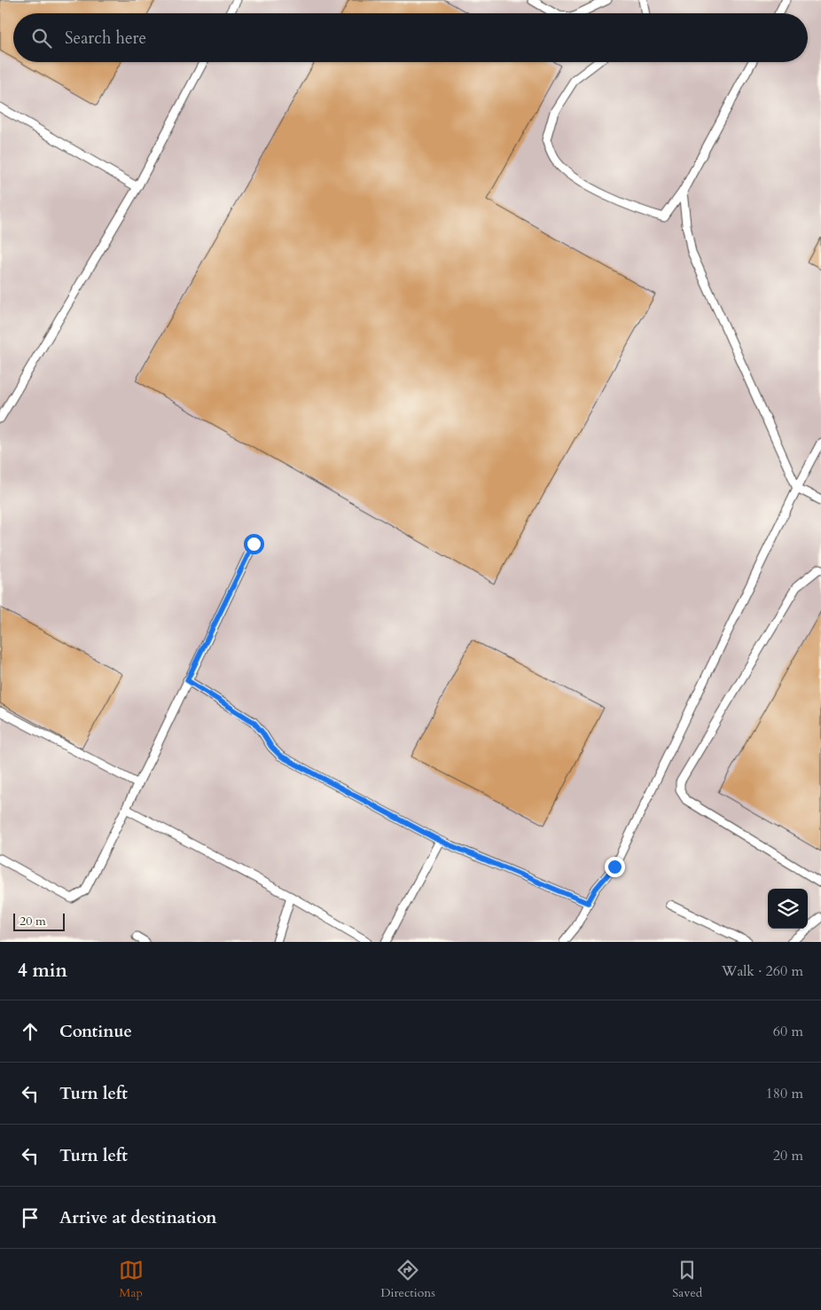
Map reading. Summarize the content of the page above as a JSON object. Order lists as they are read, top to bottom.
{
  "scale_bar": "20 m",
  "page": {
    "search": "Search here",
    "scale": "20 m",
    "heading": ["4 min", "Walk · 260 m"],
    "list": [
      ["Continue", "60 m"],
      ["Turn left", "180 m"],
      ["Turn left", "20 m"],
      "Arrive at destination"
    ],
    "nav": ["Map", "Directions", "Saved"]
  }
}
